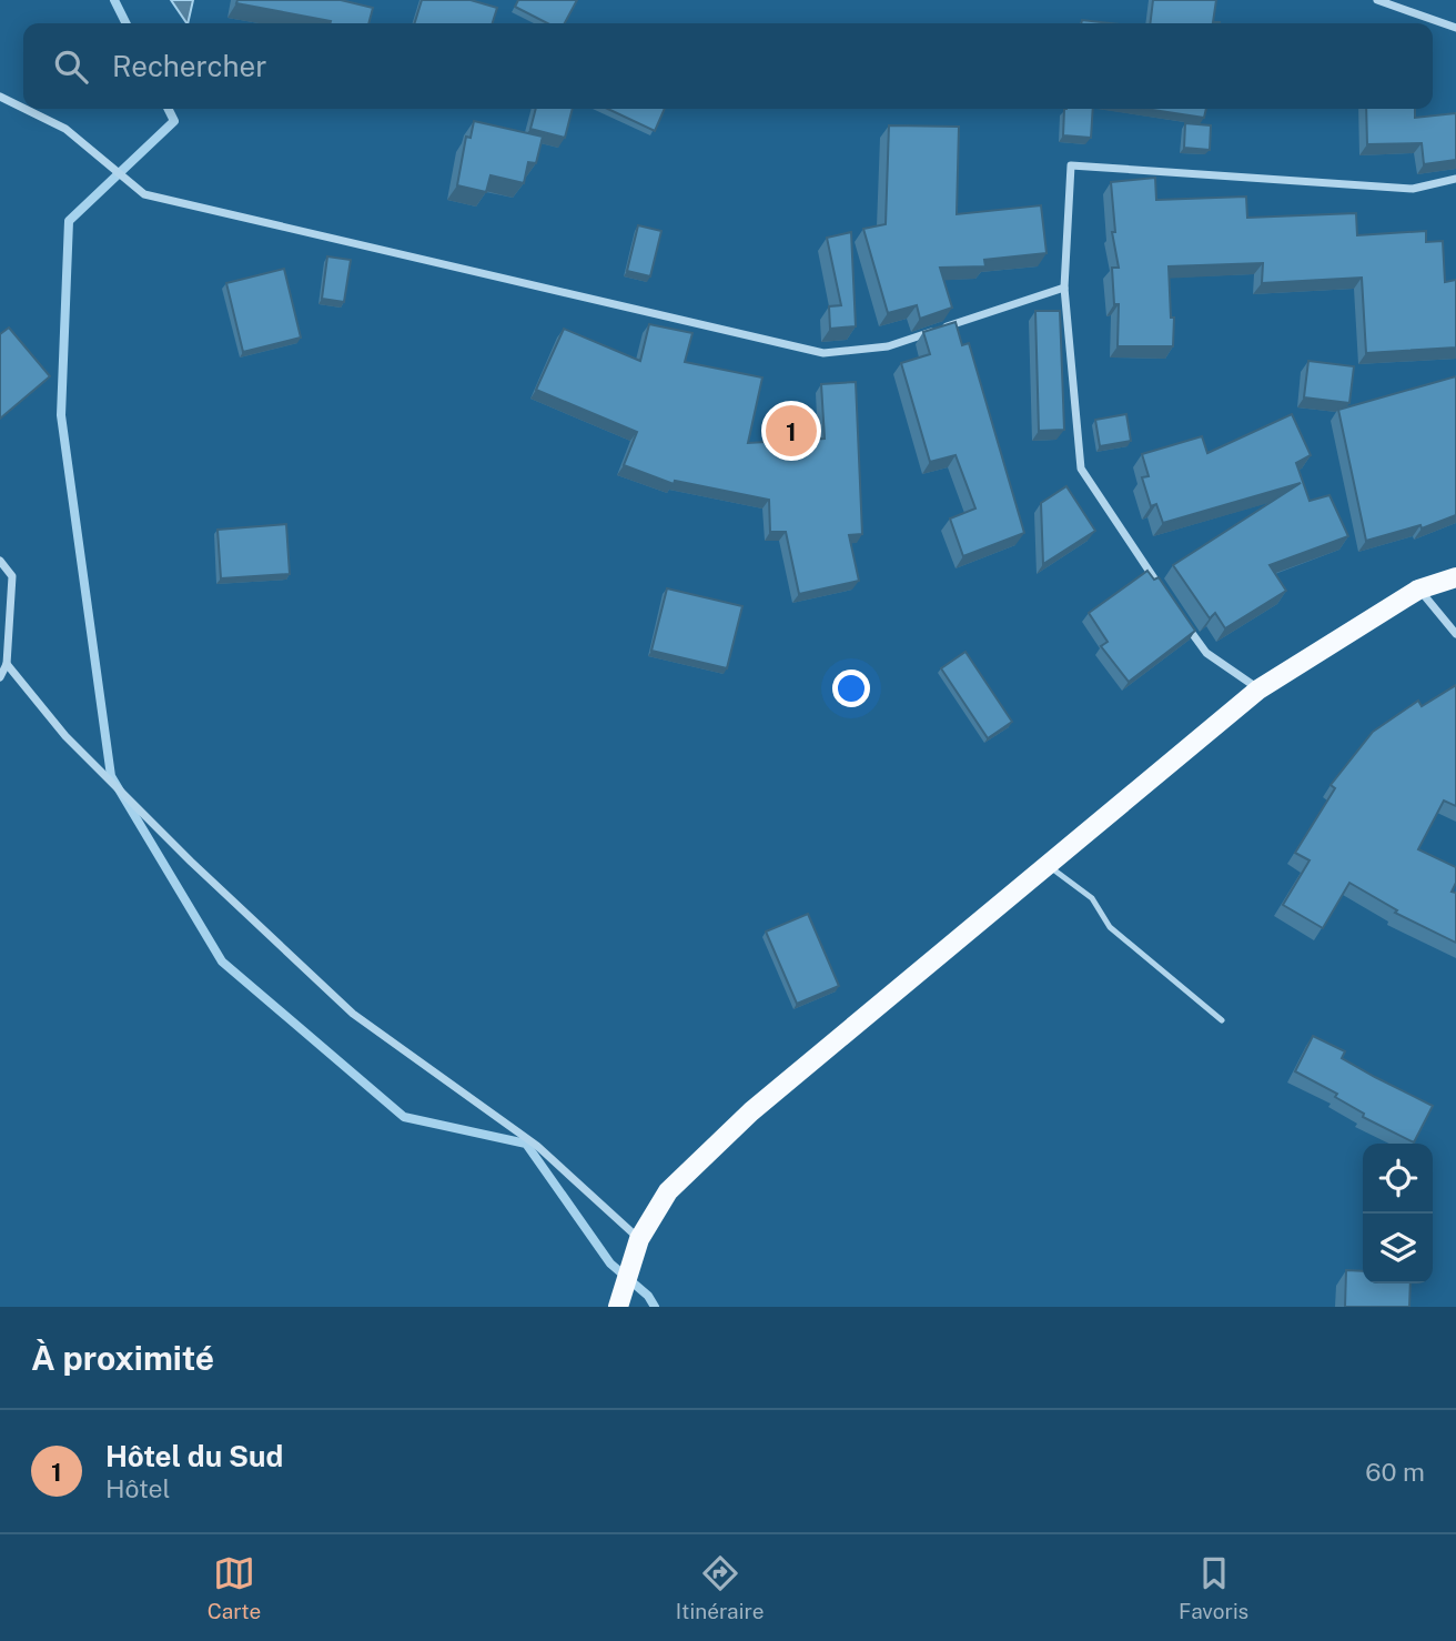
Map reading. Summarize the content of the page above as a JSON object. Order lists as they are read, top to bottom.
{
  "page": {
    "search": "Rechercher",
    "pins": "1",
    "heading": "À proximité",
    "list": [
      {
        "mark": "1",
        "name": "Hôtel du Sud",
        "note": "Hôtel",
        "value": "60 m"
      }
    ],
    "nav": ["Carte", "Itinéraire", "Favoris"]
  }
}
